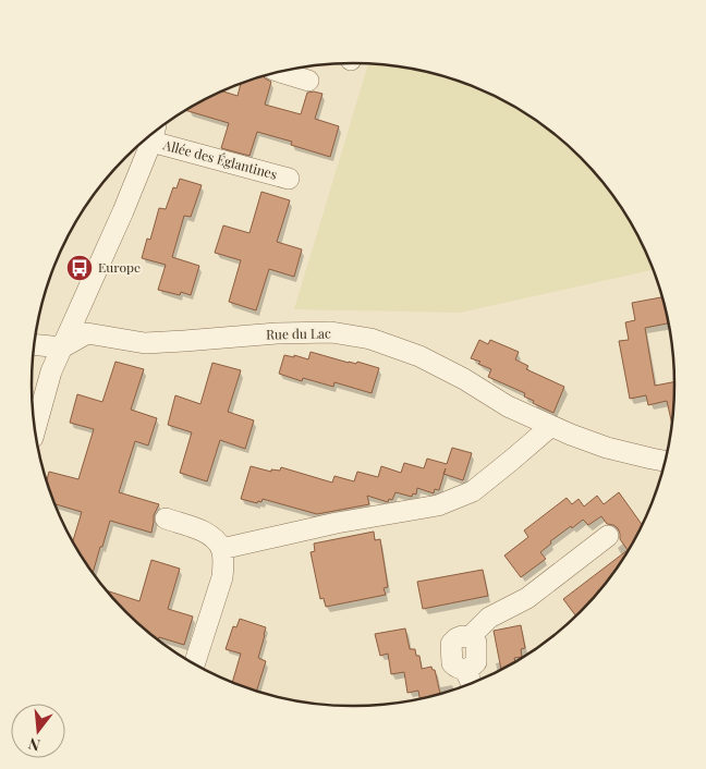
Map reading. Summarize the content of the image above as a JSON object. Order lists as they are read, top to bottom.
{
  "streets": {
    "street": ["Allée des Églantines", "Rue du Lac"]
  },
  "places": {
    "bus stop": ["Europe"]
  },
  "north": "bottom"
}
